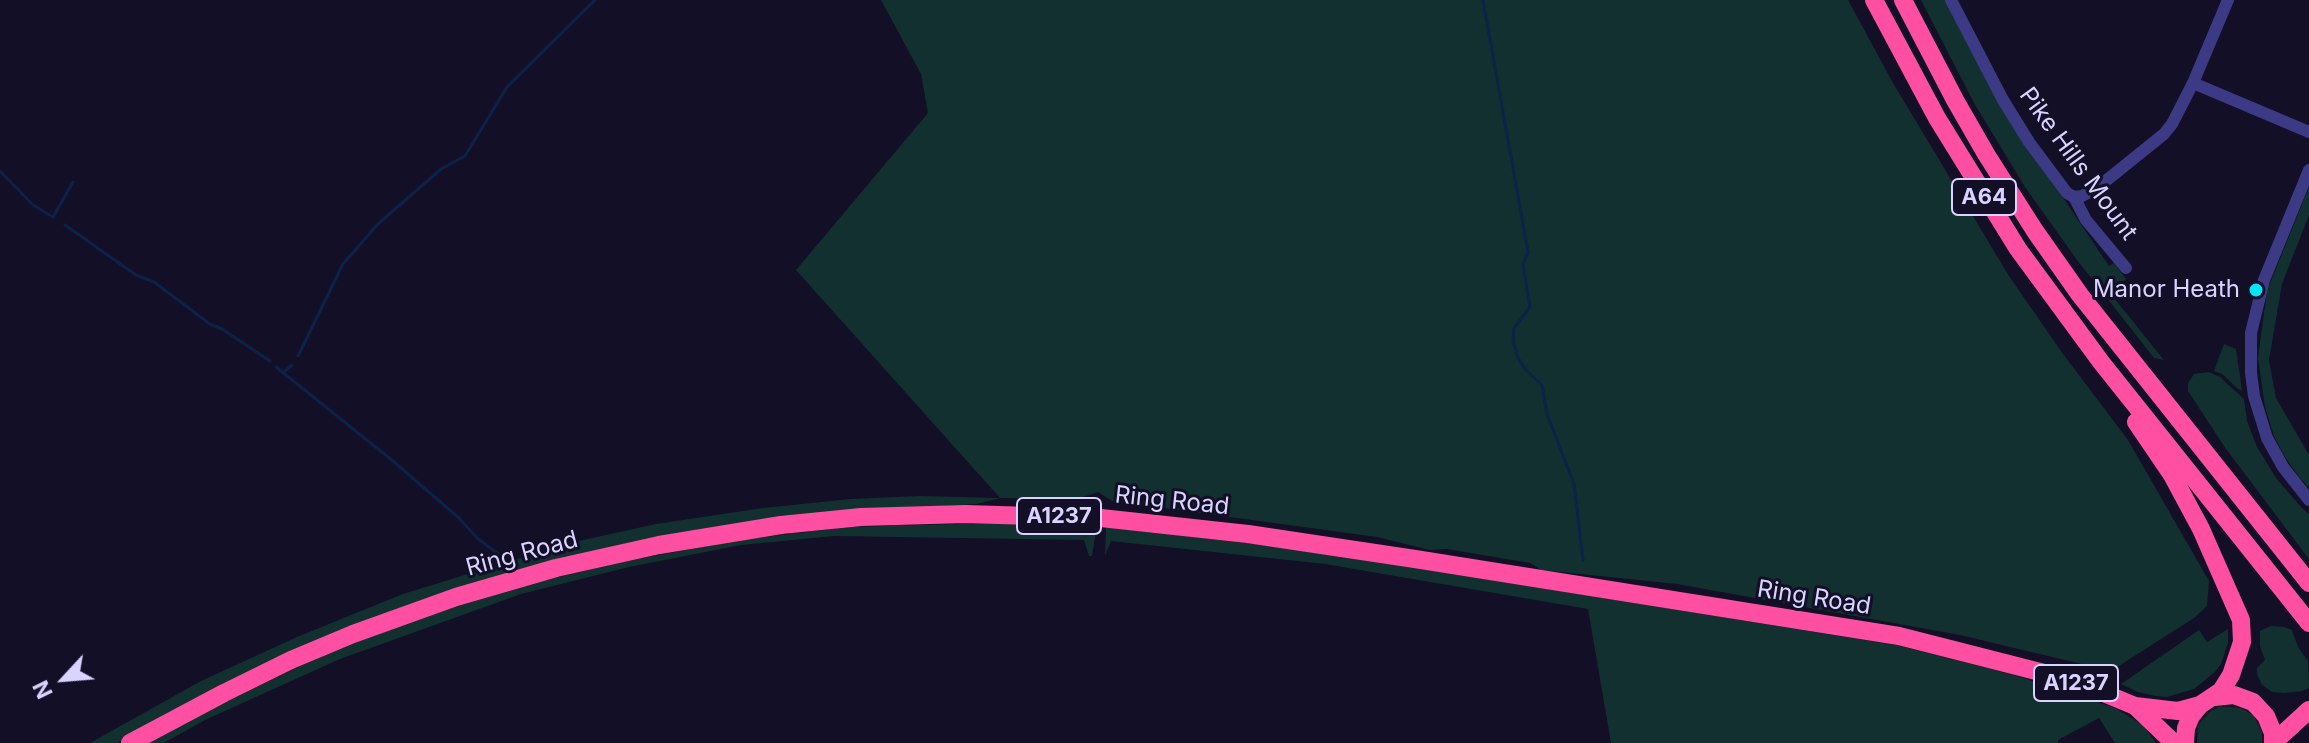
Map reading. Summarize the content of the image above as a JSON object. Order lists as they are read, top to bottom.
{
  "streets": {
    "highway": ["A64", "Ring Road", "A1237"],
    "street": ["Pike Hills Mount"]
  },
  "places": ["Manor Heath"],
  "north": "bottom left"
}
